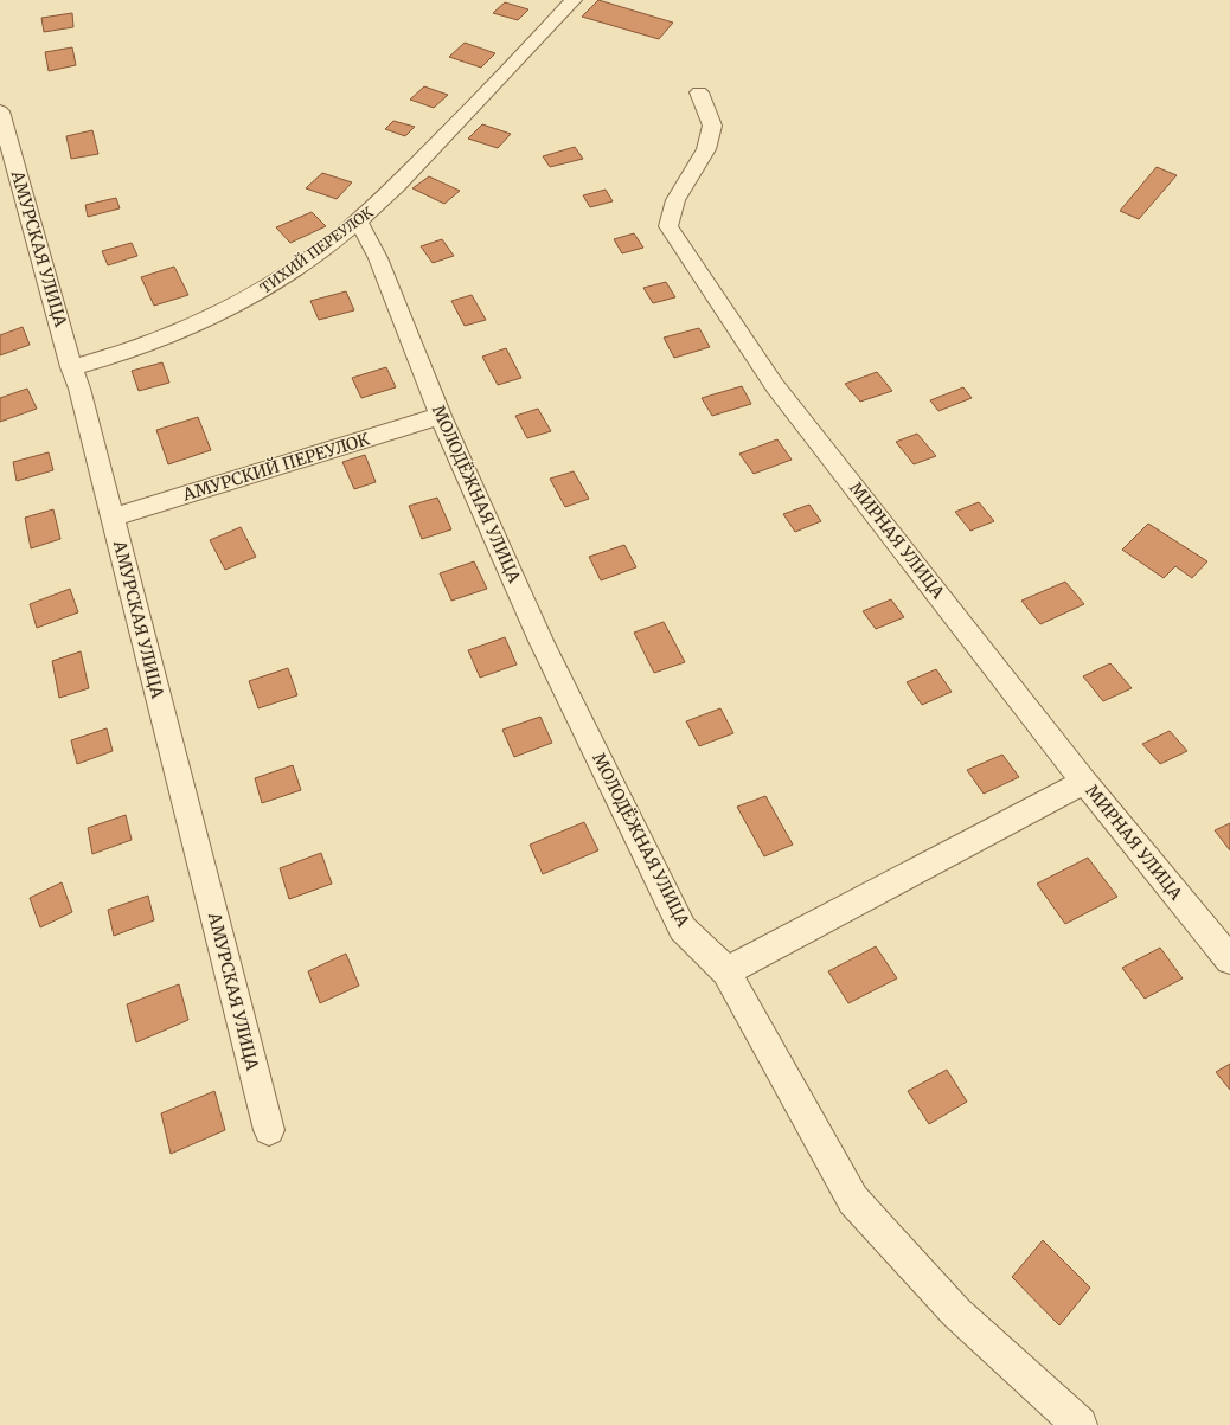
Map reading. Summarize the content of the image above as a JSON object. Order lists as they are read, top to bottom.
{
  "streets": {
    "street": [
      "АМУРСКАЯ УЛИЦА",
      "ТИХИЙ ПЕРЕУЛОК",
      "АМУРСКИЙ ПЕРЕУЛОК",
      "МОЛОДЁЖНАЯ УЛИЦА",
      "МИРНАЯ УЛИЦА"
    ]
  },
  "crossings": [
    ["АМУРСКАЯ УЛИЦА", "ТИХИЙ ПЕРЕУЛОК"],
    ["АМУРСКАЯ УЛИЦА", "АМУРСКИЙ ПЕРЕУЛОК"],
    ["ТИХИЙ ПЕРЕУЛОК", "МОЛОДЁЖНАЯ УЛИЦА"],
    ["АМУРСКИЙ ПЕРЕУЛОК", "МОЛОДЁЖНАЯ УЛИЦА"]
  ]
}
